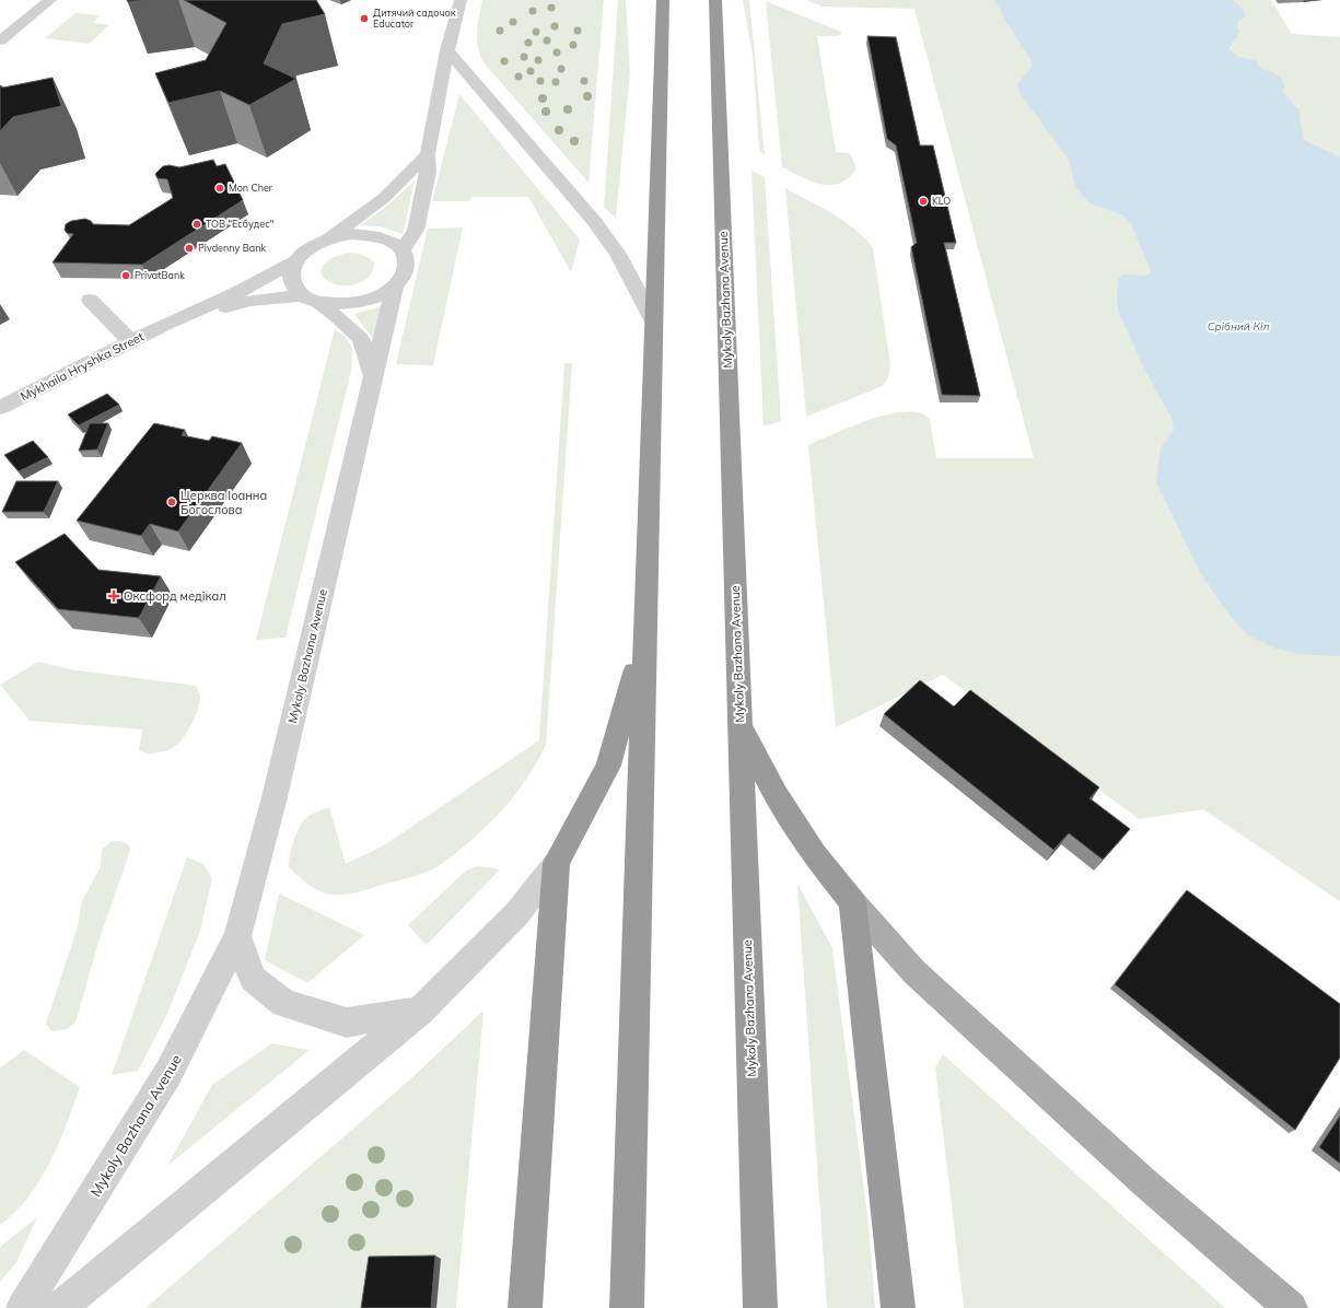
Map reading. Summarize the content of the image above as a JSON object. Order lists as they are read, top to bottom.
{
  "streets": {
    "highway": ["Mykoly Bazhana Avenue"],
    "street": ["Mykhaila Hryshka Street"]
  },
  "crossings": [
    ["Mykoly Bazhana Avenue", "Mykhaila Hryshka Street"]
  ],
  "water": ["Срібний Кіл"],
  "places": {
    "other": [
      "Дитячий садочок Educator",
      "Mon Cher",
      "KLO",
      "ТОВ \"Есбудес\"",
      "Pivdenny Bank",
      "PrivatBank",
      "Церква Іоанна Богослова"
    ],
    "health": ["Оксфорд медікал"]
  }
}
